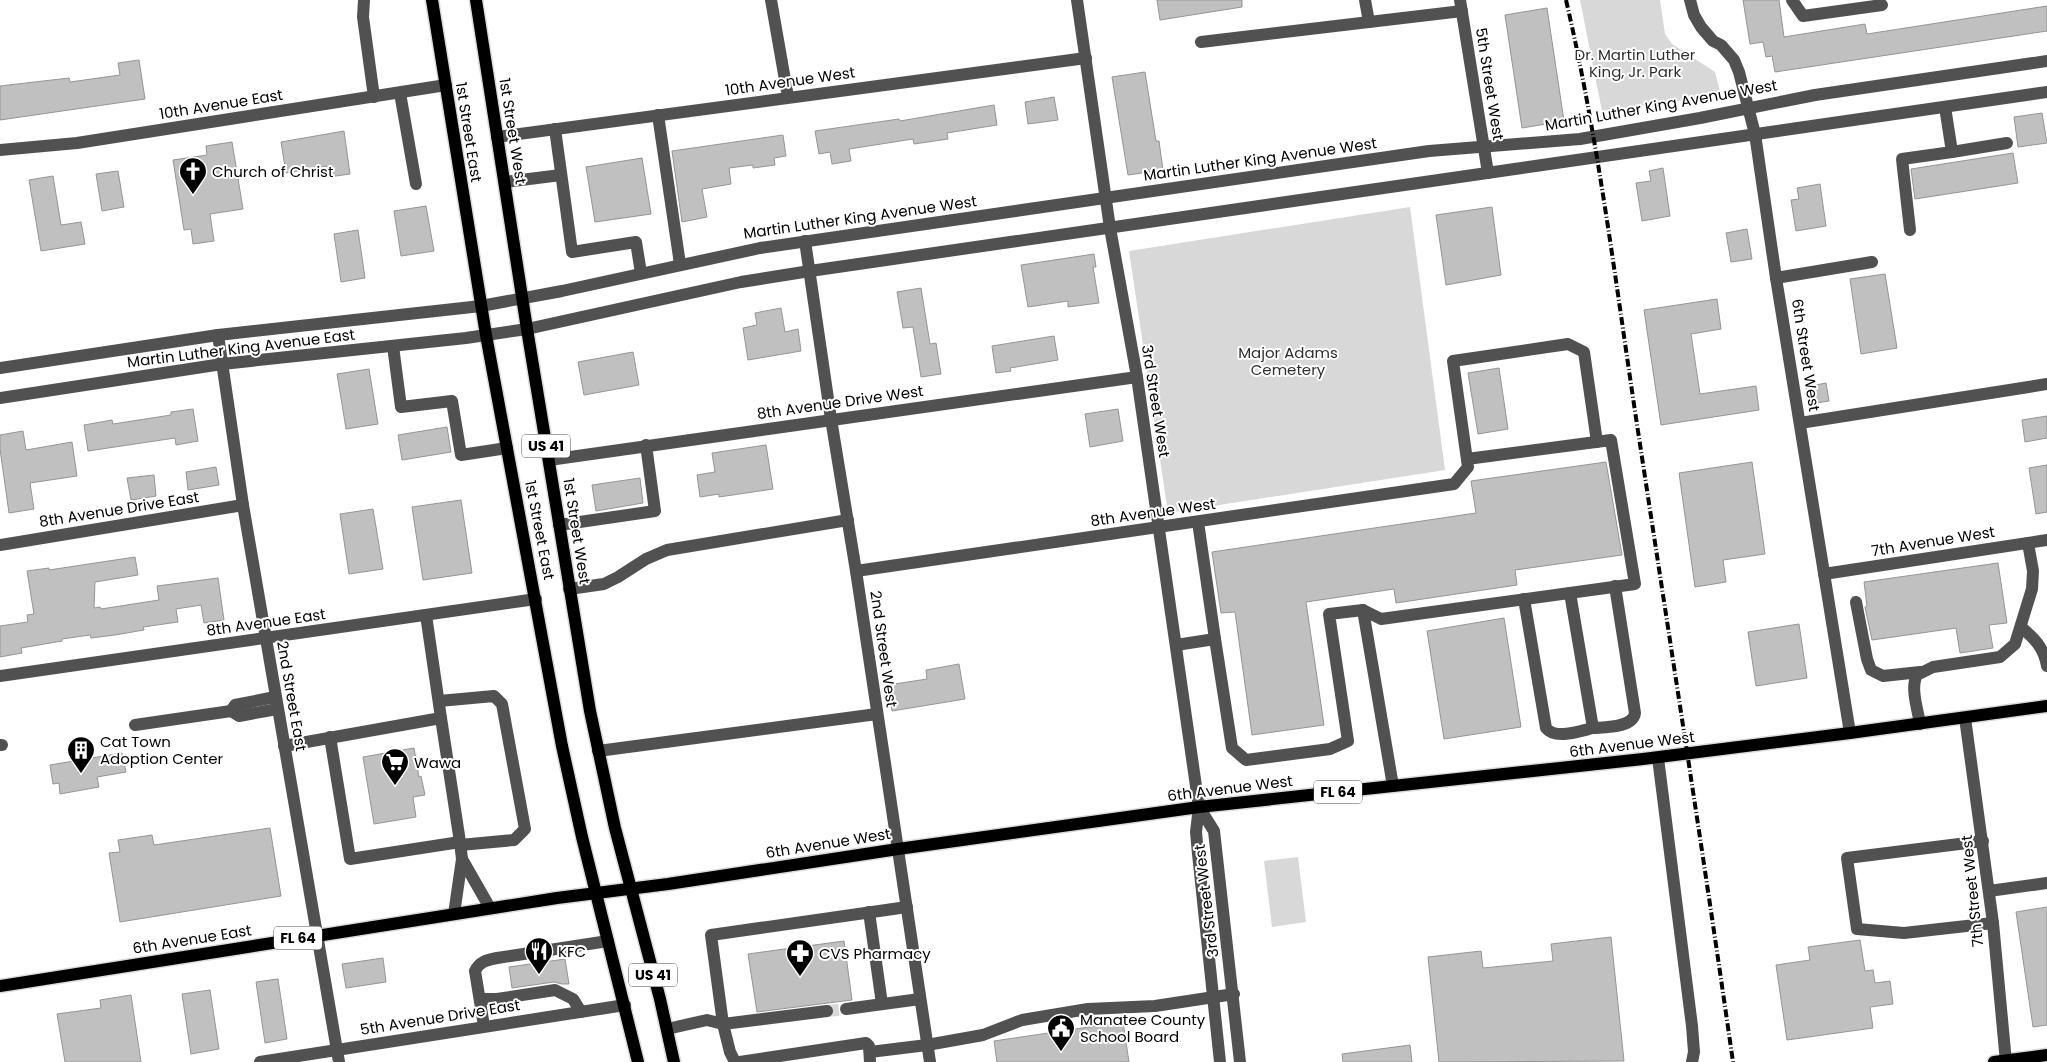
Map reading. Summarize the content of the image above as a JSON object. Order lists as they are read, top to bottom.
{
  "streets": {
    "main road": [
      "1st Street West",
      "1st Street East",
      "US 41",
      "6th Avenue West",
      "FL 64",
      "6th Avenue East"
    ],
    "street": [
      "10th Avenue West",
      "5th Street West",
      "10th Avenue East",
      "Martin Luther King Avenue West",
      "Martin Luther King Avenue East",
      "6th Street West",
      "3rd Street West",
      "8th Avenue Drive West",
      "8th Avenue Drive East",
      "8th Avenue West",
      "7th Avenue West",
      "8th Avenue East",
      "2nd Street West",
      "2nd Street East",
      "7th Street West",
      "5th Avenue Drive East"
    ]
  },
  "crossings": [
    ["10th Avenue West", "1st Street West"],
    ["10th Avenue West", "3rd Street West"],
    ["5th Street West", "Martin Luther King Avenue West"],
    ["10th Avenue East", "1st Street East"],
    ["Martin Luther King Avenue West", "1st Street West"],
    ["Martin Luther King Avenue West", "1st Street East"],
    ["Martin Luther King Avenue West", "Martin Luther King Avenue East"],
    ["Martin Luther King Avenue West", "6th Street West"],
    ["Martin Luther King Avenue West", "3rd Street West"],
    ["Martin Luther King Avenue West", "2nd Street West"],
    ["1st Street West", "8th Avenue Drive West"],
    ["1st Street West", "6th Avenue West"],
    ["1st Street East", "Martin Luther King Avenue East"],
    ["1st Street East", "8th Avenue East"],
    ["1st Street East", "6th Avenue West"],
    ["1st Street East", "6th Avenue East"],
    ["1st Street East", "5th Avenue Drive East"],
    ["Martin Luther King Avenue East", "2nd Street East"],
    ["6th Street West", "7th Avenue West"],
    ["6th Street West", "6th Avenue West"],
    ["3rd Street West", "8th Avenue Drive West"],
    ["3rd Street West", "8th Avenue West"],
    ["3rd Street West", "6th Avenue West"],
    ["8th Avenue Drive West", "2nd Street West"],
    ["8th Avenue Drive East", "2nd Street East"],
    ["8th Avenue West", "2nd Street West"],
    ["8th Avenue East", "2nd Street East"],
    ["2nd Street West", "6th Avenue West"],
    ["2nd Street East", "6th Avenue East"],
    ["2nd Street East", "5th Avenue Drive East"],
    ["6th Avenue West", "7th Street West"],
    ["6th Avenue West", "6th Avenue East"]
  ],
  "parks": ["Dr. Martin Luther King, Jr. Park", "Major Adams Cemetery"],
  "places": {
    "church": ["Church of Christ"],
    "building": ["Cat Town Adoption Center"],
    "supermarket": ["Wawa"],
    "restaurant": ["KFC"],
    "pharmacy": ["CVS Pharmacy"],
    "public building": ["Manatee County School Board"]
  }
}
